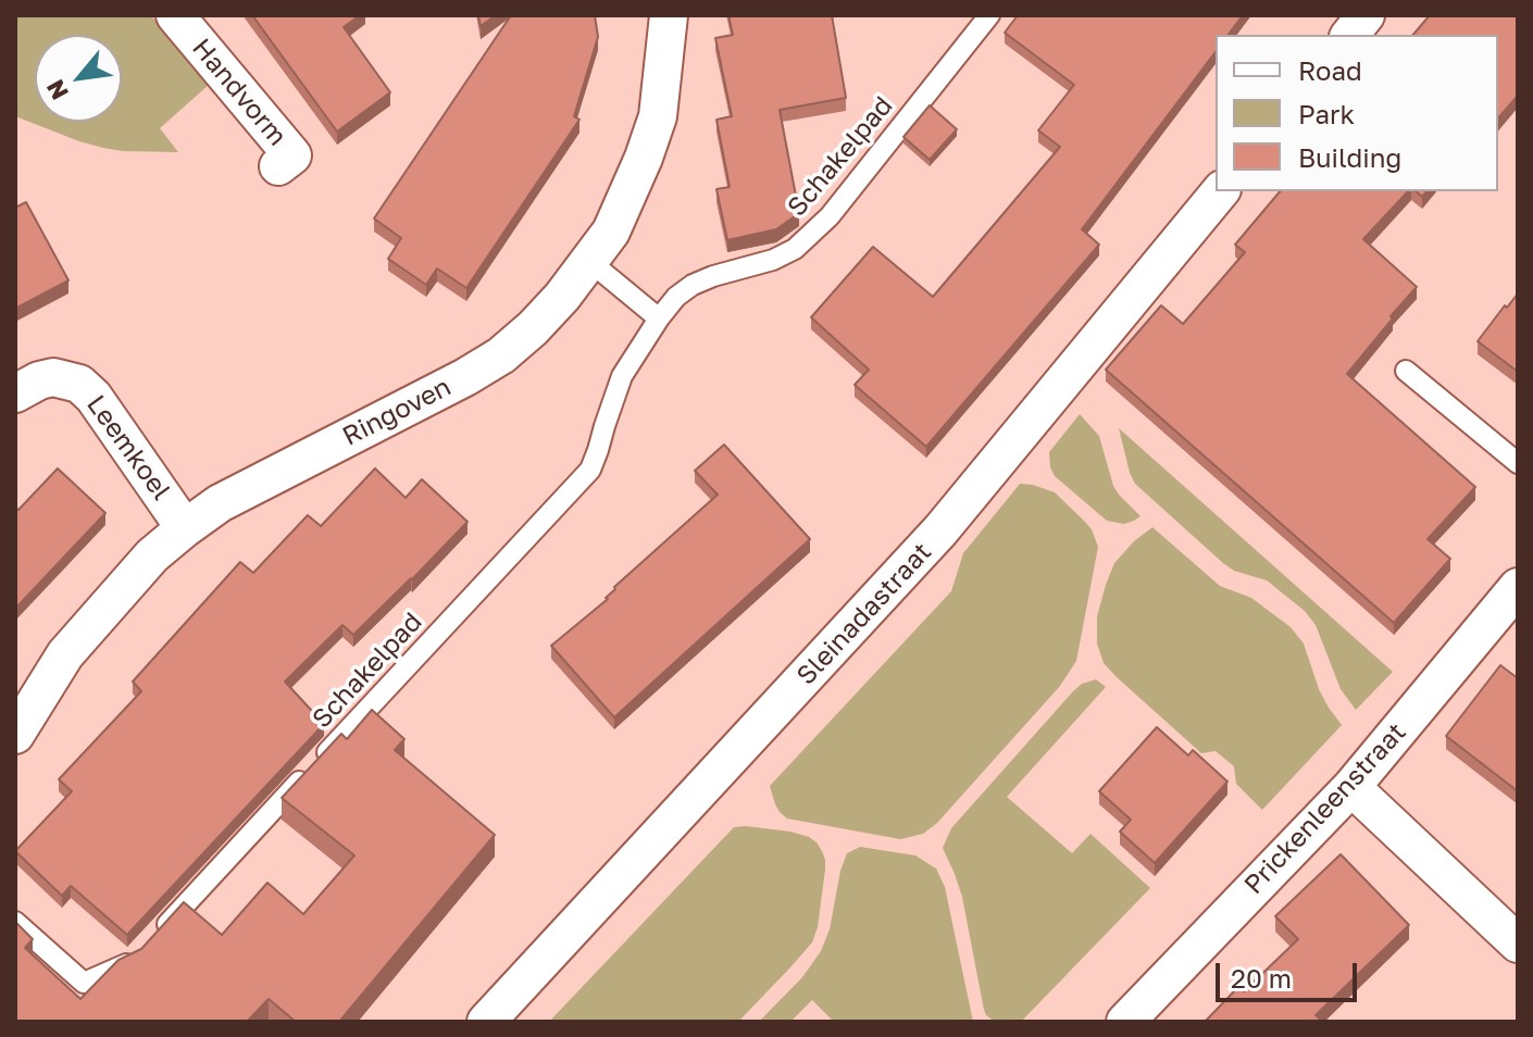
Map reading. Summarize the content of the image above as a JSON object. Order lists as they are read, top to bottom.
{
  "streets": {
    "street": [
      "Handvorm",
      "Ringoven",
      "Leemkoel",
      "Sleinadastraat",
      "Prickenleenstraat"
    ],
    "lane": ["Schakelpad"]
  },
  "crossings": [
    ["Ringoven", "Leemkoel"]
  ],
  "legend": ["Road", "Park", "Building"],
  "scale_bar": "20 m",
  "north": "bottom left"
}
